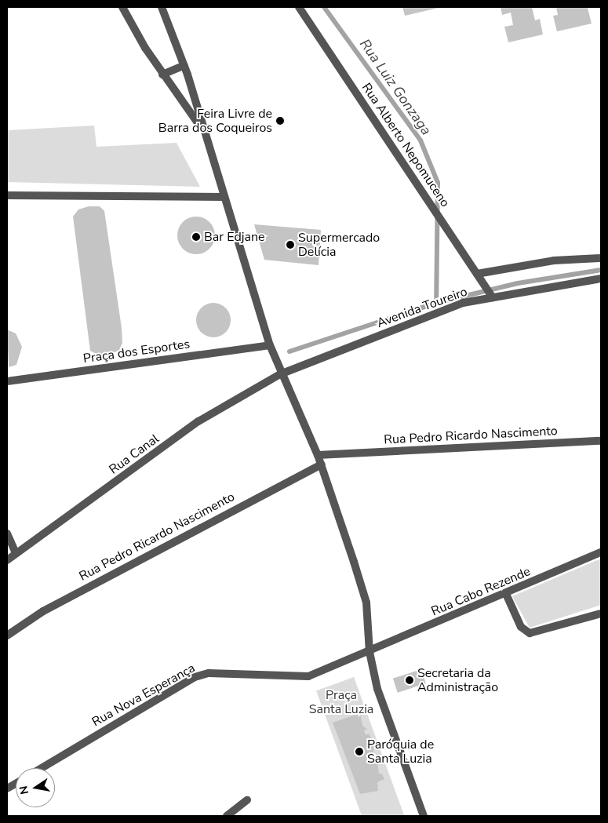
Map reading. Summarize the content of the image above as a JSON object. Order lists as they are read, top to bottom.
{
  "streets": {
    "street": [
      "Rua Alberto Nepomuceno",
      "Avenida Toureiro",
      "Praça dos Esportes",
      "Rua Pedro Ricardo Nascimento",
      "Rua Canal",
      "Rua Cabo Rezende",
      "Rua Nova Esperança"
    ]
  },
  "crossings": [
    ["Rua Alberto Nepomuceno", "Avenida Toureiro"],
    ["Avenida Toureiro", "Rua Canal"],
    ["Rua Cabo Rezende", "Rua Nova Esperança"]
  ],
  "water": ["Rua Luiz Gonzaga"],
  "parks": ["Praça Santa Luzia"],
  "places": [
    "Feira Livre de Barra dos Coqueiros",
    "Bar Edjane",
    "Supermercado Delícia",
    "Secretaria da Administração",
    "Paróquia de Santa Luzia"
  ],
  "north": "left"
}
